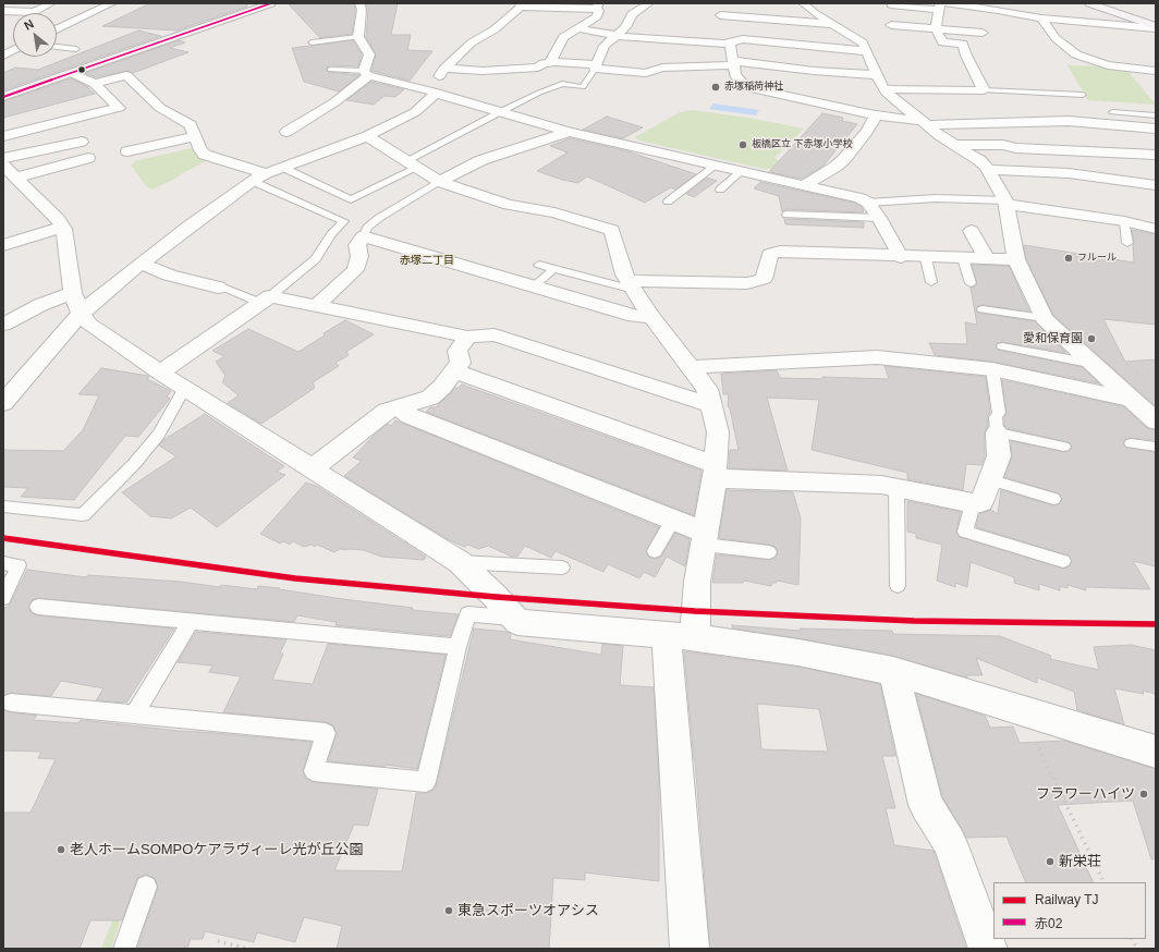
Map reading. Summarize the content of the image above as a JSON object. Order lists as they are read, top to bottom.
{
  "districts": ["赤塚二丁目"],
  "places": [
    "赤塚稲荷神社",
    "板橋区立 下赤塚小学校",
    "フルール",
    "愛和保育園",
    "フラワーハイツ",
    "老人ホームSOMPOケアラヴィーレ光が丘公園",
    "新栄荘",
    "東急スポーツオアシス"
  ],
  "lines": ["transit line 赤02", "rail line TJ"],
  "legend": ["Railway TJ", "赤02"],
  "north": "top left"
}
